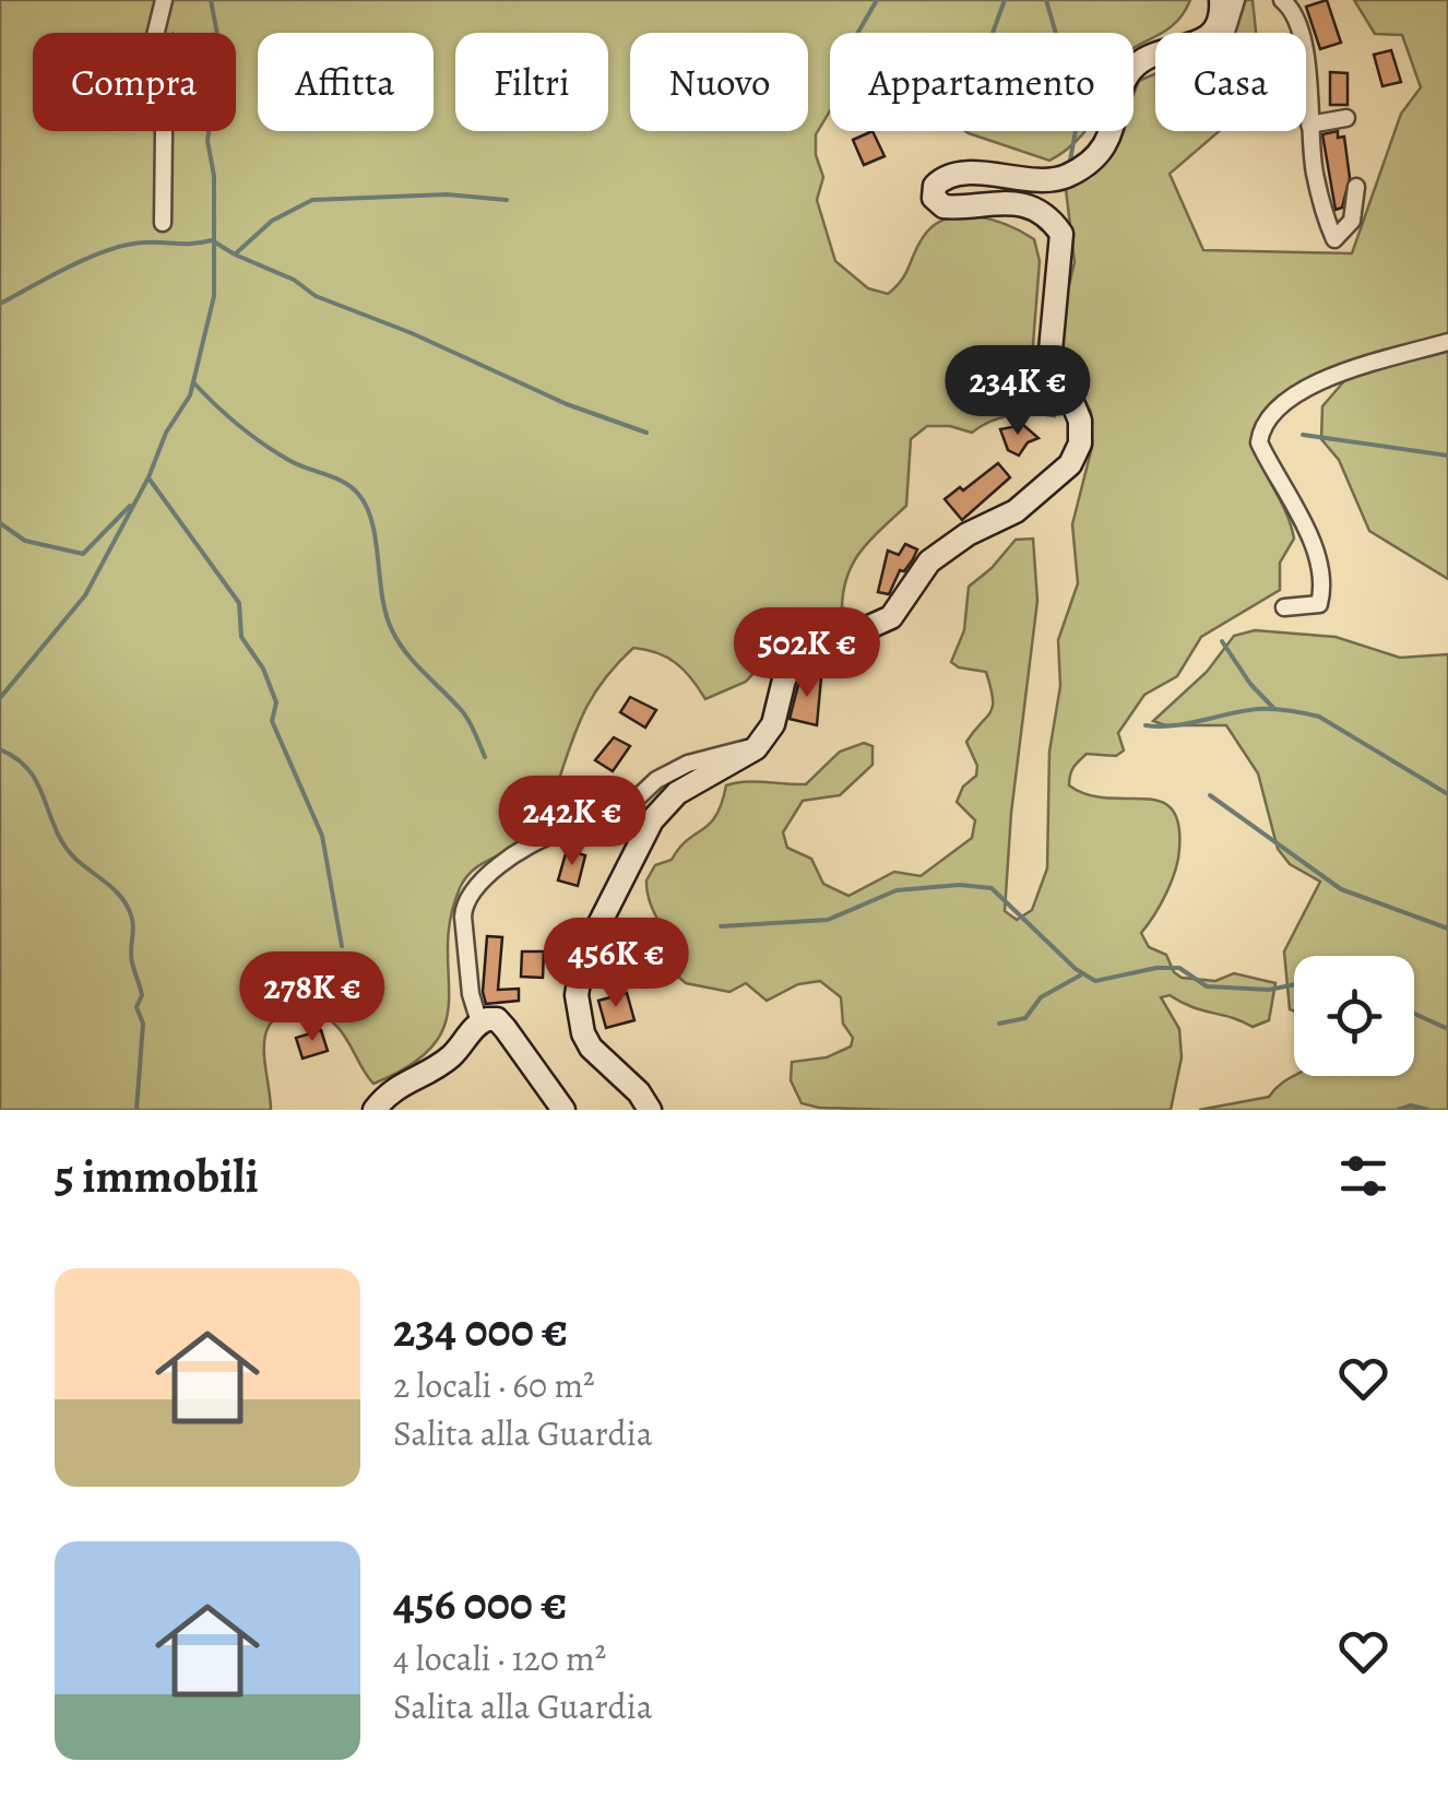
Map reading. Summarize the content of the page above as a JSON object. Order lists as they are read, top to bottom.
{
  "page": {
    "chip": [
      "Compra",
      "Affitta",
      "Filtri",
      "Nuovo",
      "Appartamento",
      "Casa"
    ],
    "price": [
      "234K €",
      "502K €",
      "242K €",
      "456K €",
      "278K €"
    ],
    "heading": "5 immobili",
    "list": [
      {
        "name": "234 000 €",
        "note": "2 locali · 60 m² · Salita alla Guardia"
      },
      {
        "name": "456 000 €",
        "note": "4 locali · 120 m² · Salita alla Guardia"
      }
    ]
  }
}
